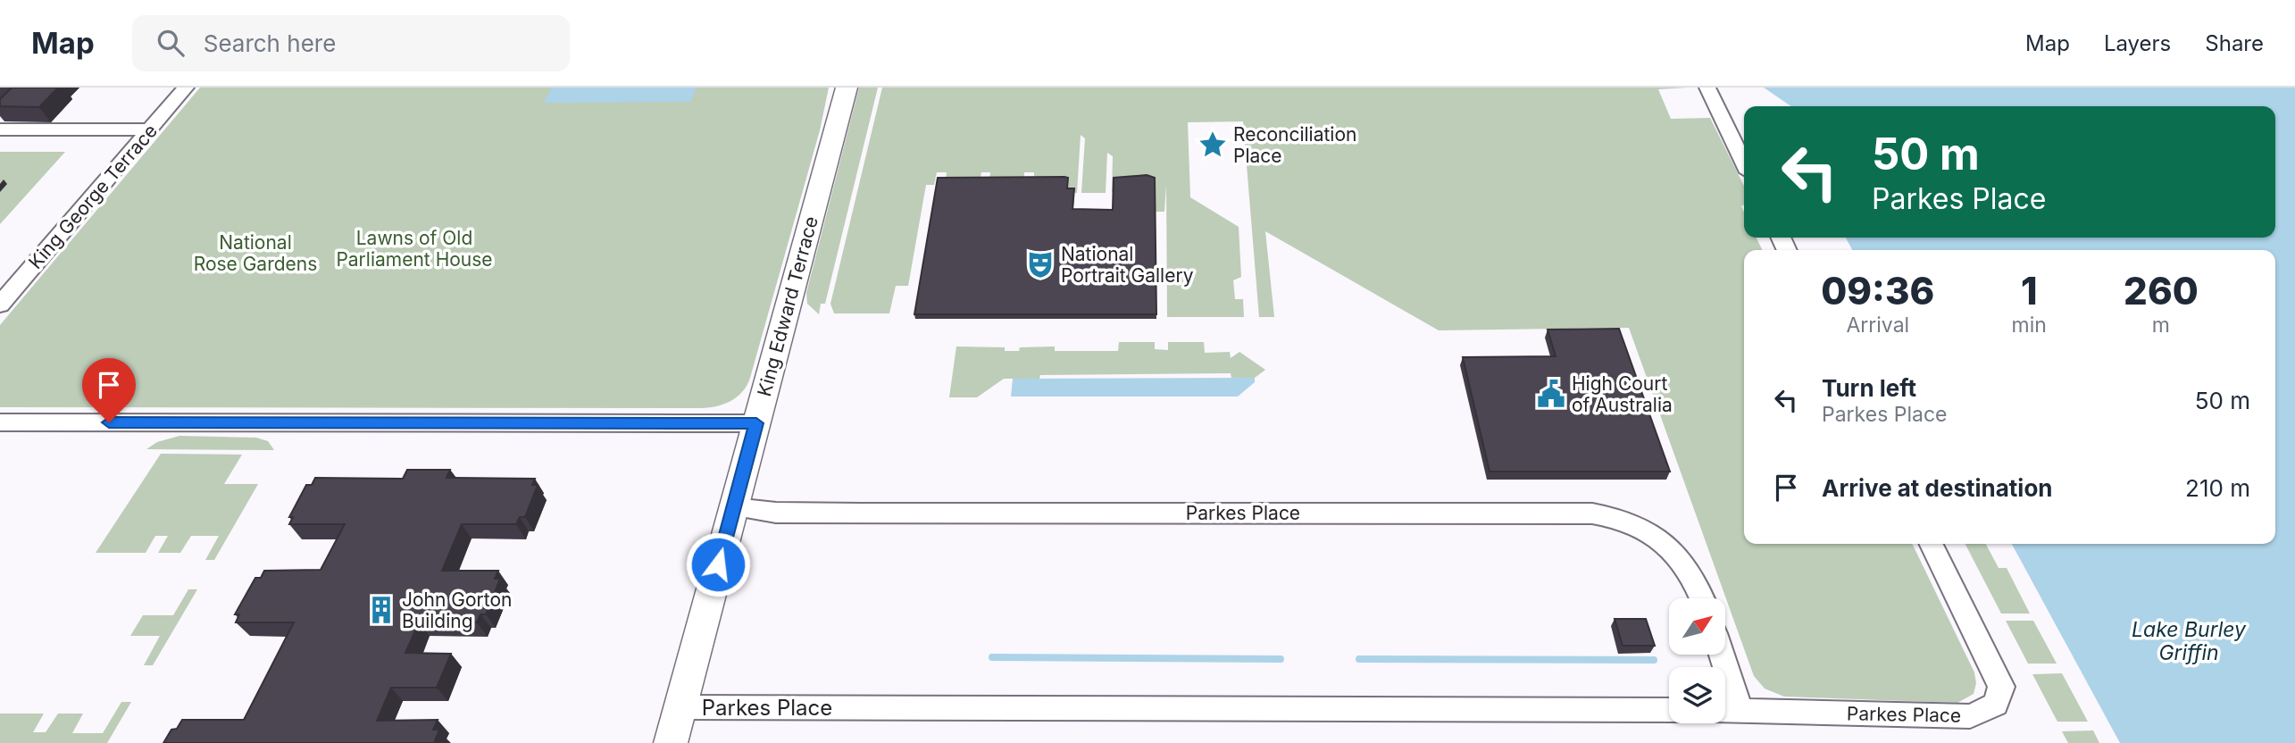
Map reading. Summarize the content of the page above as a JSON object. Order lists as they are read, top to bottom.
{
  "streets": {
    "main road": ["King Edward Terrace"],
    "street": ["King George Terrace", "Parkes Place"]
  },
  "crossings": [
    ["King Edward Terrace", "Parkes Place"]
  ],
  "water": ["Lake Burley Griffin"],
  "parks": ["Lawns of Old Parliament House", "National Rose Gardens"],
  "places": {
    "place": ["Reconciliation Place"],
    "theatre": ["National Portrait Gallery"],
    "public building": ["High Court of Australia"],
    "building": ["John Gorton Building"]
  },
  "north": "top right",
  "page": {
    "header": "Map",
    "search": "Search here",
    "nav": ["Map", "Layers", "Share"],
    "turn": ["50 m", "Parkes Place"],
    "eta": [
      "09:36",
      "Arrival",
      "1",
      "min",
      "260",
      "m"
    ],
    "list": [
      {
        "name": "Turn left",
        "note": "Parkes Place",
        "value": "50 m"
      },
      {
        "name": "Arrive at destination",
        "value": "210 m"
      }
    ]
  }
}
